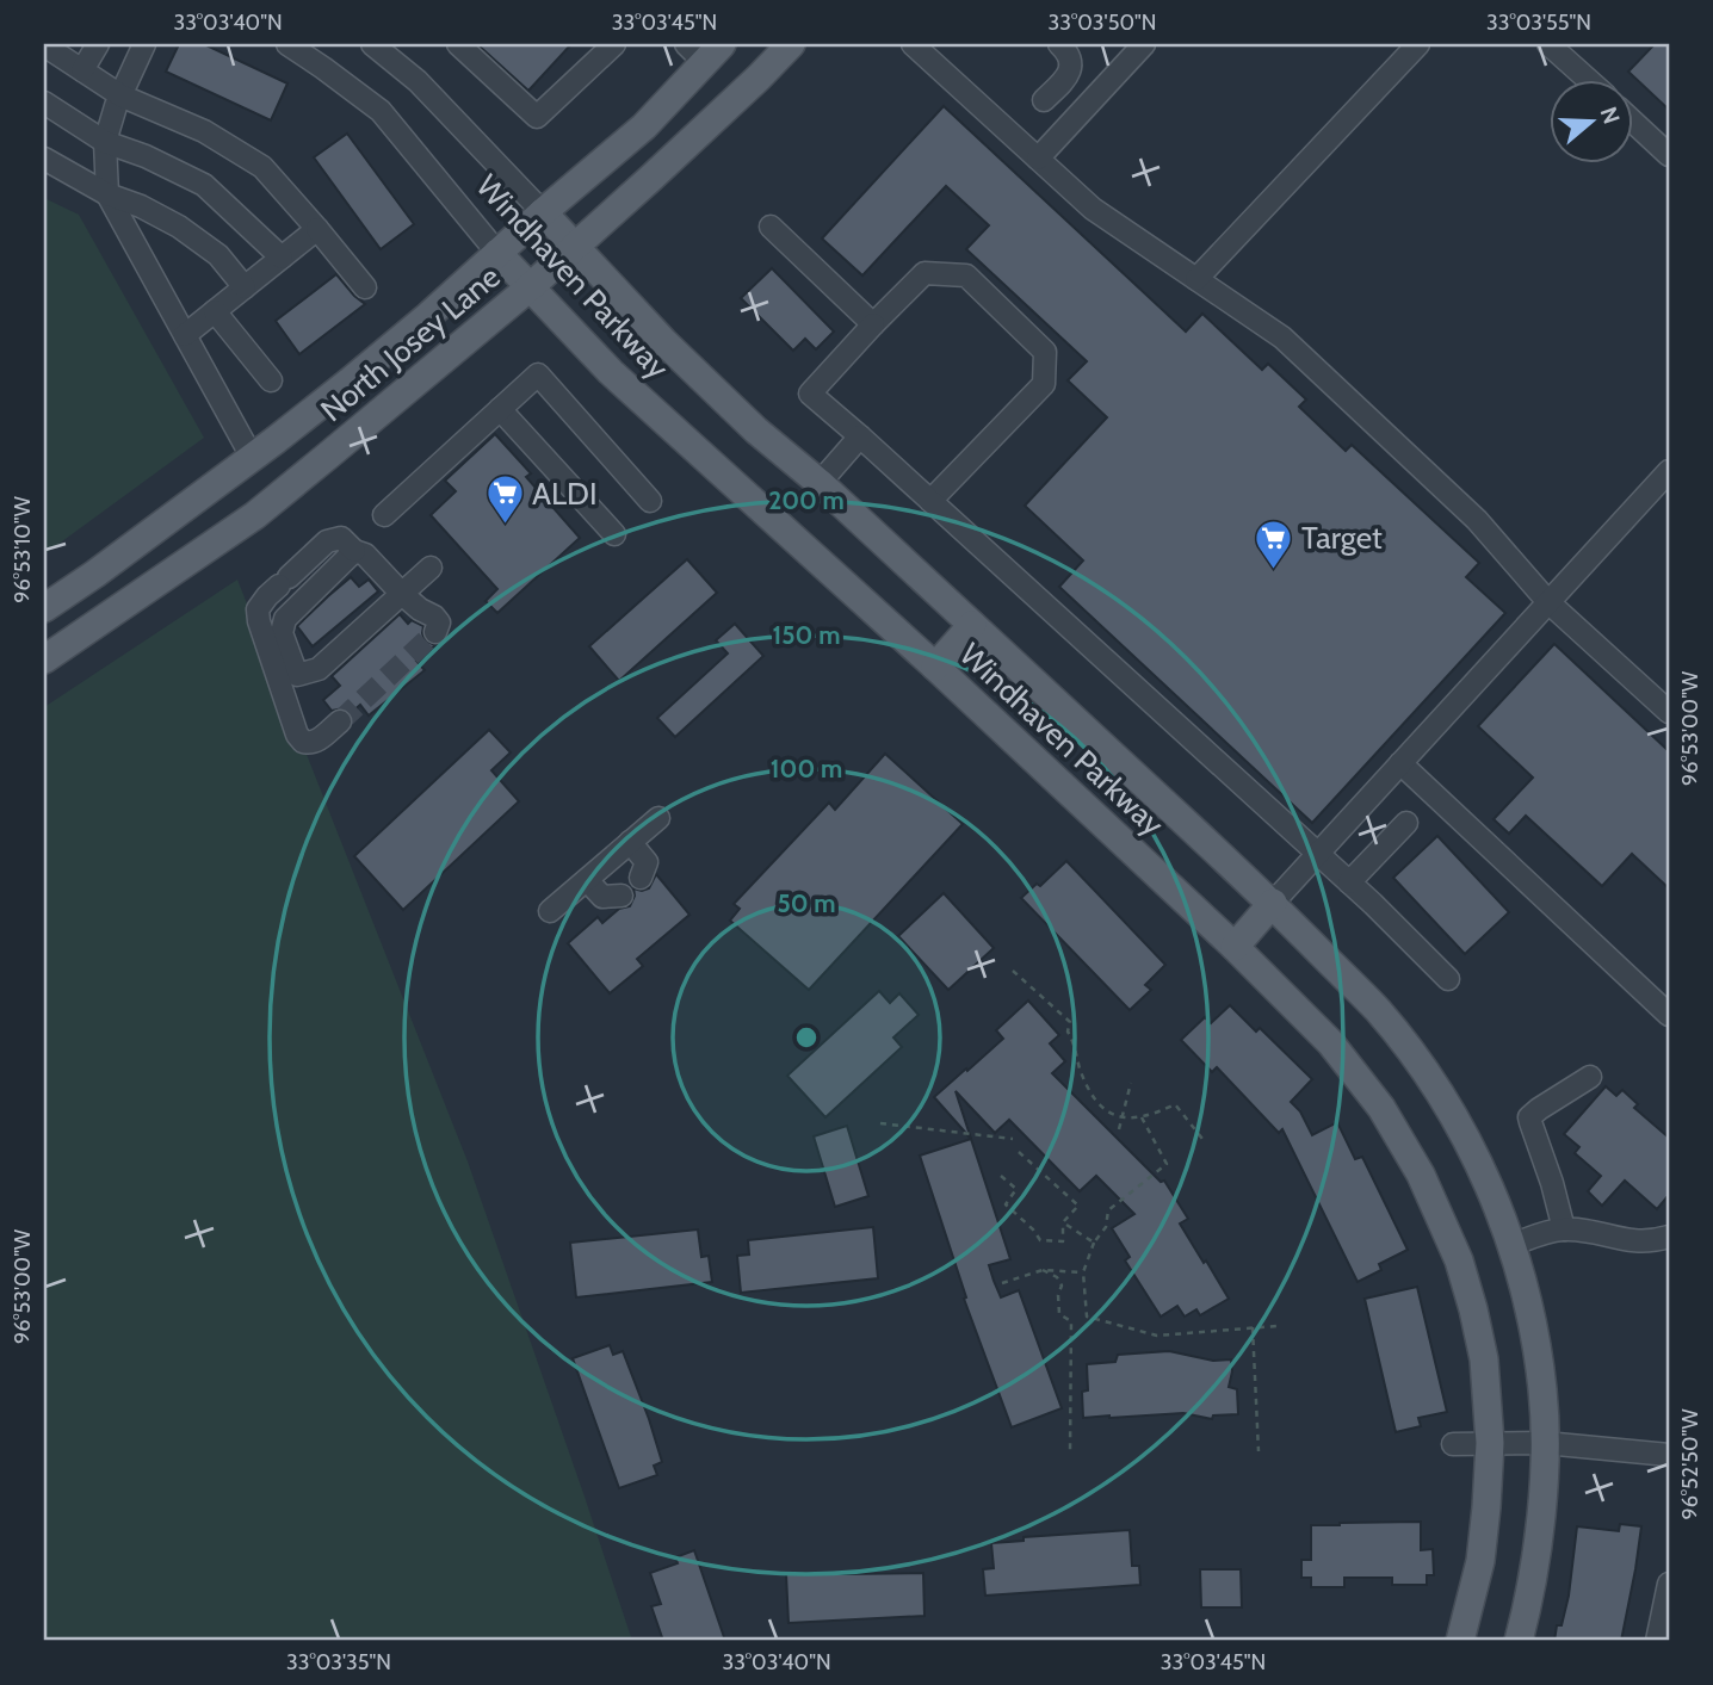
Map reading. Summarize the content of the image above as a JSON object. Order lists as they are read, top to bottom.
{
  "streets": {
    "main road": ["Windhaven Parkway", "North Josey Lane"]
  },
  "crossings": [
    ["Windhaven Parkway", "North Josey Lane"]
  ],
  "places": {
    "supermarket": ["ALDI", "Target"]
  },
  "north": "right",
  "coordinates": [
    "33°03'40\"N",
    "33°03'45\"N",
    "33°03'50\"N",
    "33°03'55\"N",
    "96°53'10\"W",
    "96°53'00\"W",
    "96°52'50\"W",
    "33°03'35\"N"
  ],
  "rings": [
    "200 m",
    "150 m",
    "100 m",
    "50 m"
  ]
}
